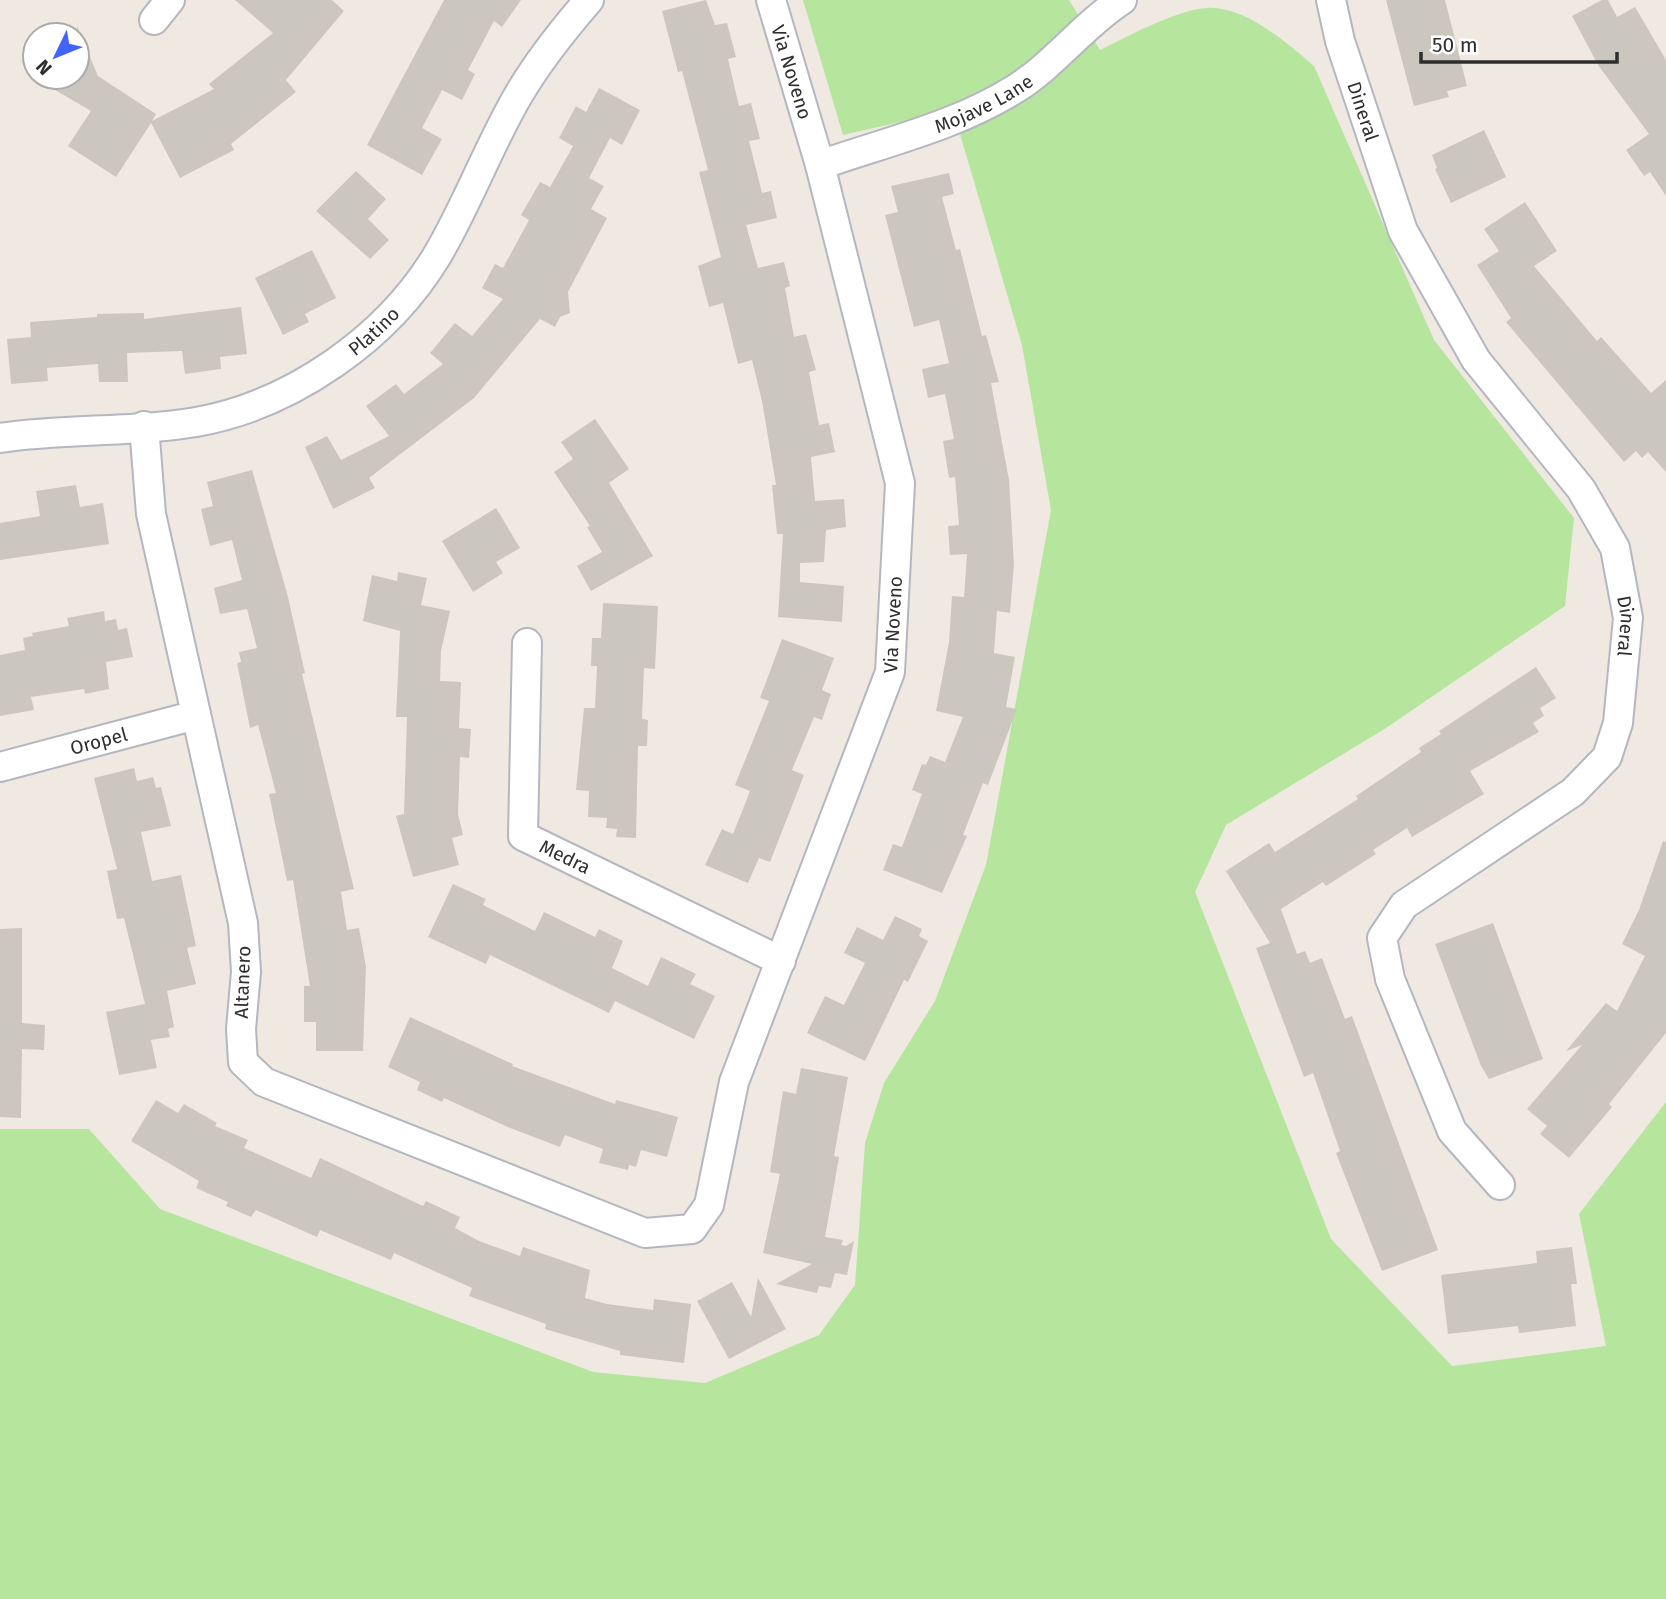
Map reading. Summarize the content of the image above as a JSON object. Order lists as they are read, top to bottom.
{
  "streets": {
    "street": [
      "Via Noveno",
      "Mojave Lane",
      "Dineral",
      "Platino",
      "Oropel",
      "Medra",
      "Altanero"
    ]
  },
  "crossings": [
    ["Via Noveno", "Mojave Lane"],
    ["Via Noveno", "Medra"],
    ["Via Noveno", "Altanero"],
    ["Platino", "Altanero"],
    ["Oropel", "Altanero"]
  ],
  "scale_bar": "50 m",
  "north": "bottom left"
}
